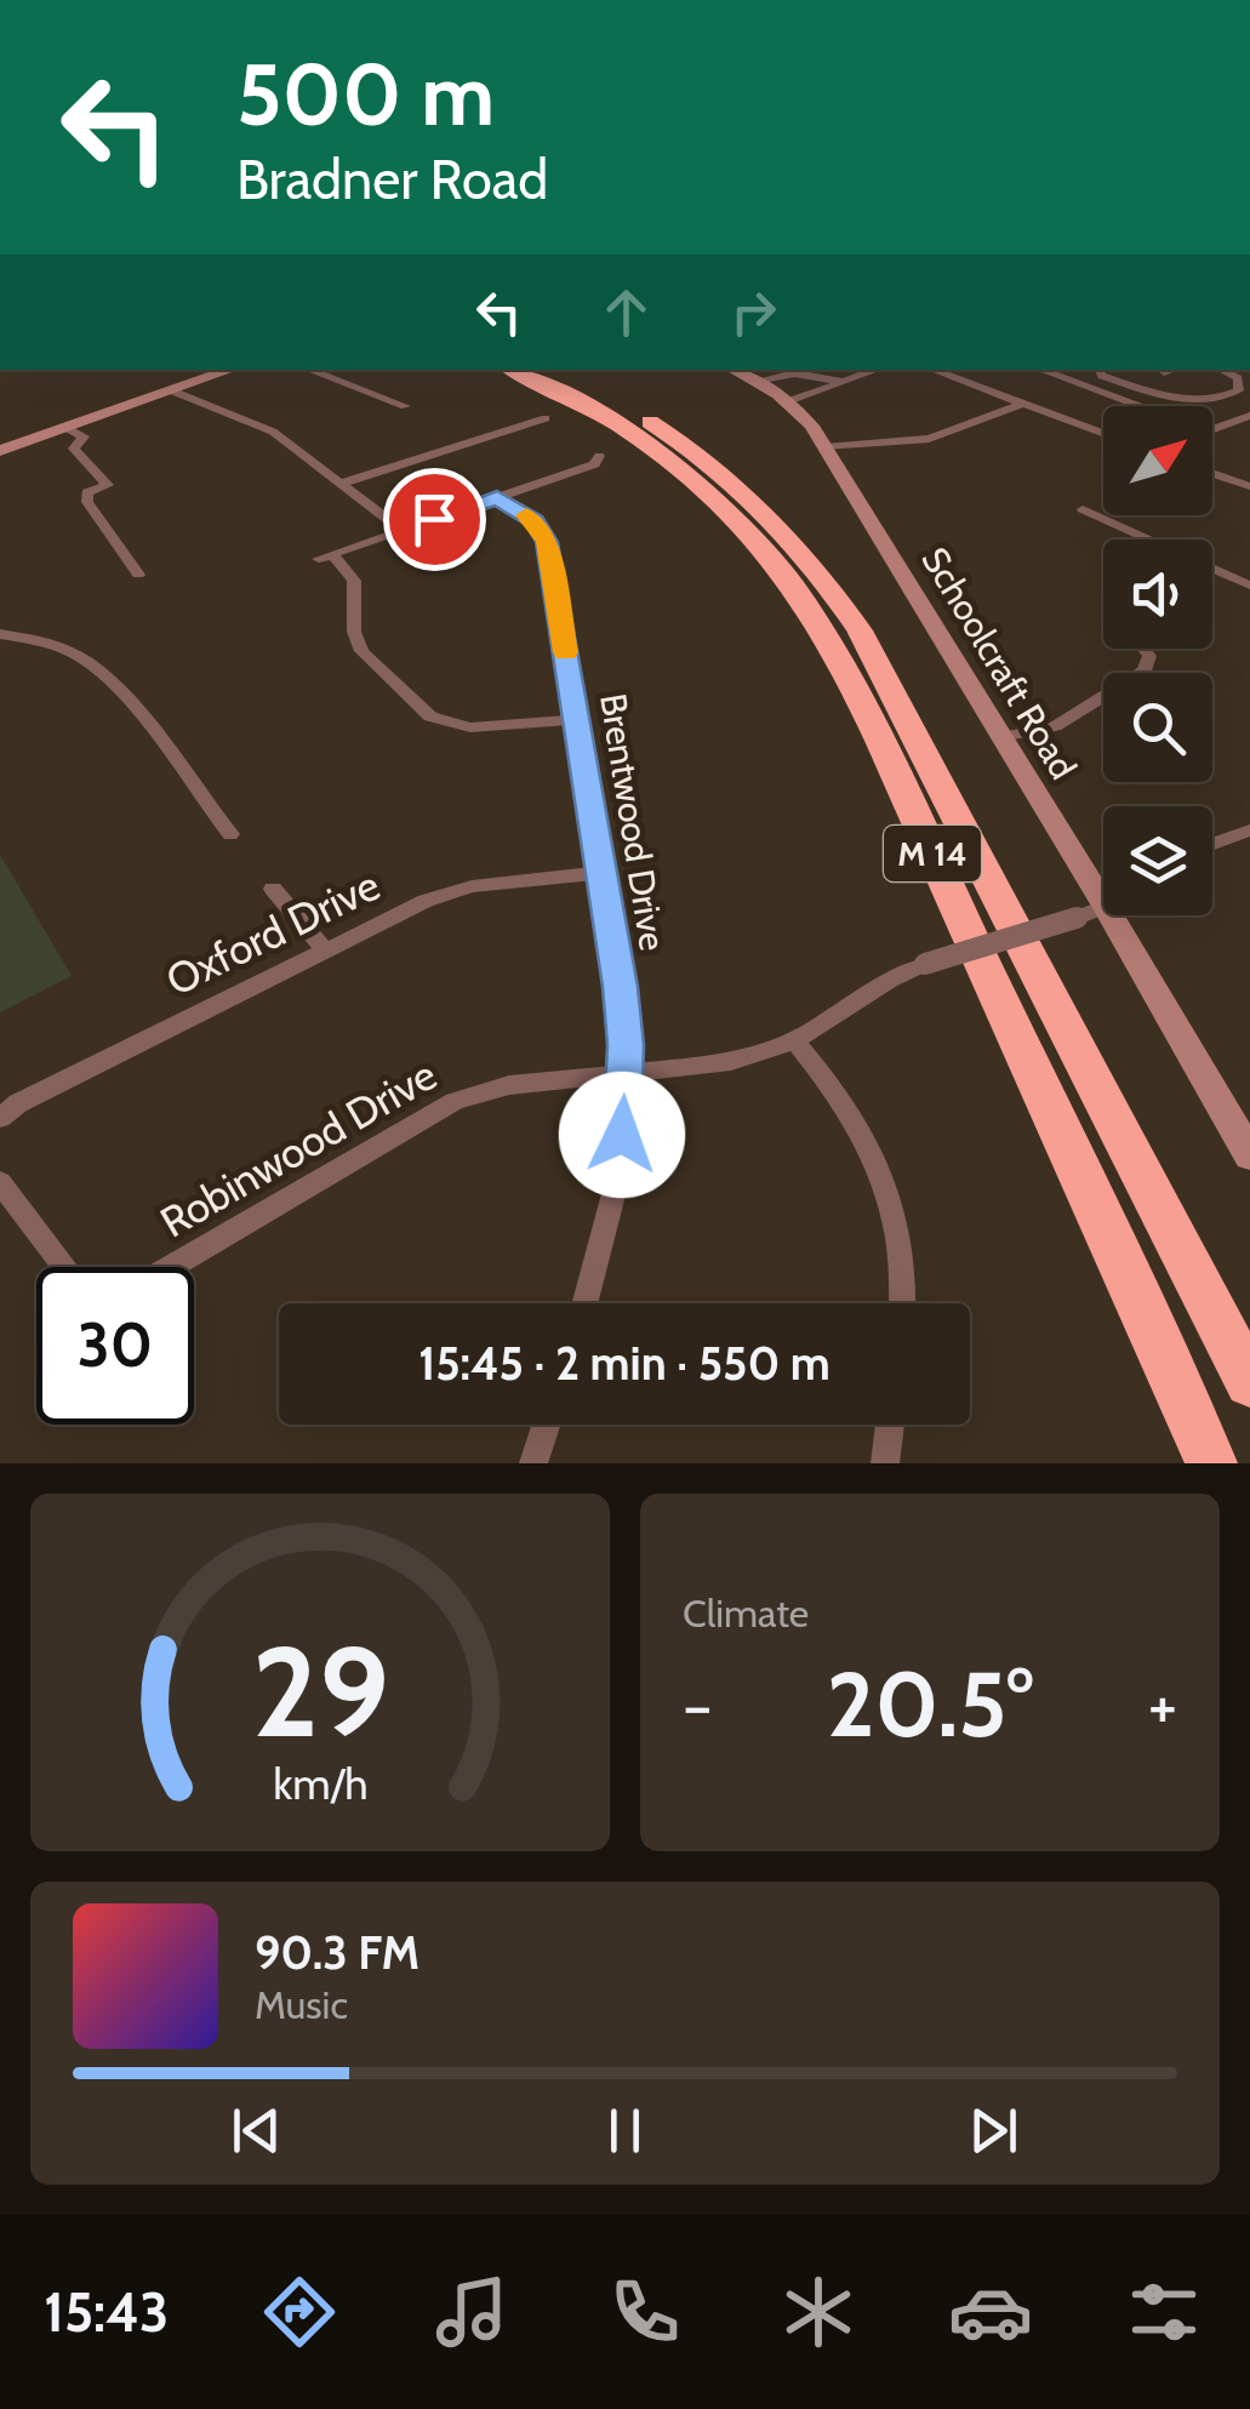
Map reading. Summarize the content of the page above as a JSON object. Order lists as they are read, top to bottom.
{
  "streets": {
    "highway": ["M 14"],
    "street": [
      "Schoolcraft Road",
      "Brentwood Drive",
      "Oxford Drive",
      "Robinwood Drive"
    ]
  },
  "crossings": [
    ["Brentwood Drive", "Oxford Drive"],
    ["Brentwood Drive", "Robinwood Drive"]
  ],
  "north": "top right",
  "page": {
    "turn": ["500 m", "Bradner Road"],
    "limit": "30",
    "trip": "15:45 · 2 min · 550 m",
    "tile": "Climate",
    "heat": ["−", "20.5°", "+"],
    "song": ["90.3 FM", "Music"],
    "tabs": "15:43",
    "gauge": ["29", "km/h"]
  }
}
